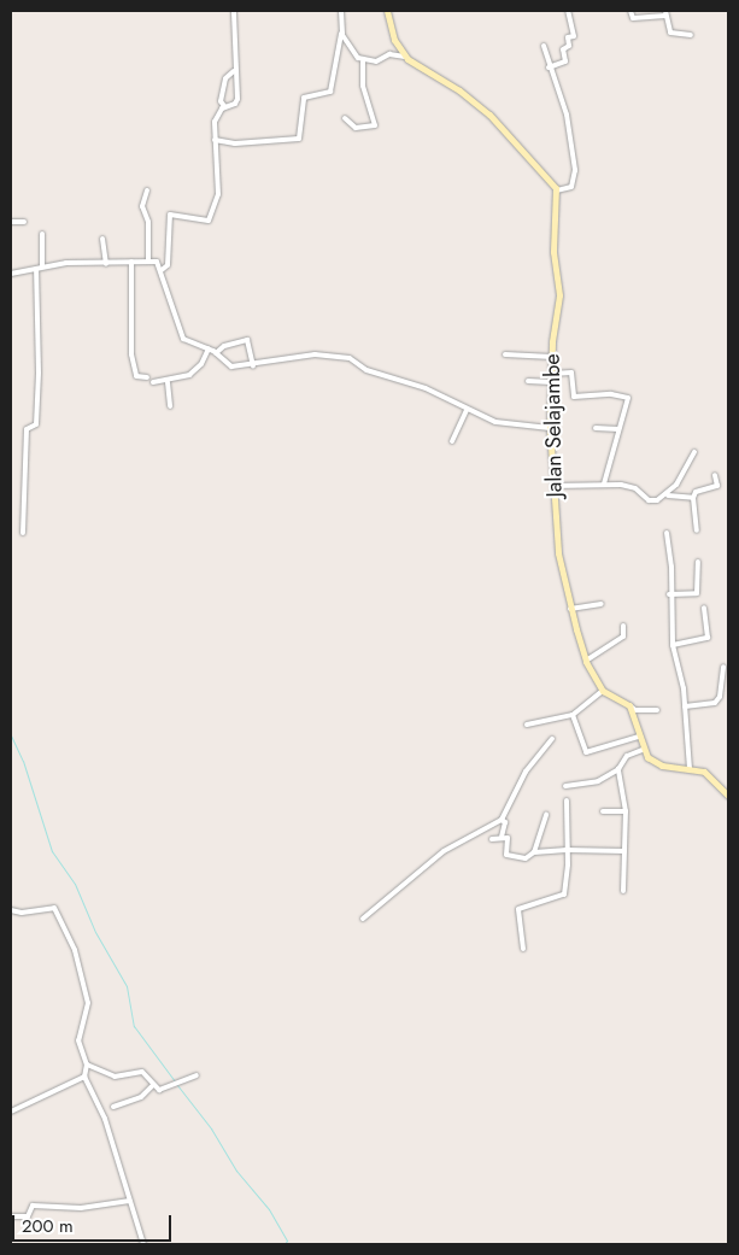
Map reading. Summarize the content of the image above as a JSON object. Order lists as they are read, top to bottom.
{
  "streets": {
    "street": ["Jalan Selajambe"]
  },
  "scale_bar": "200 m"
}
